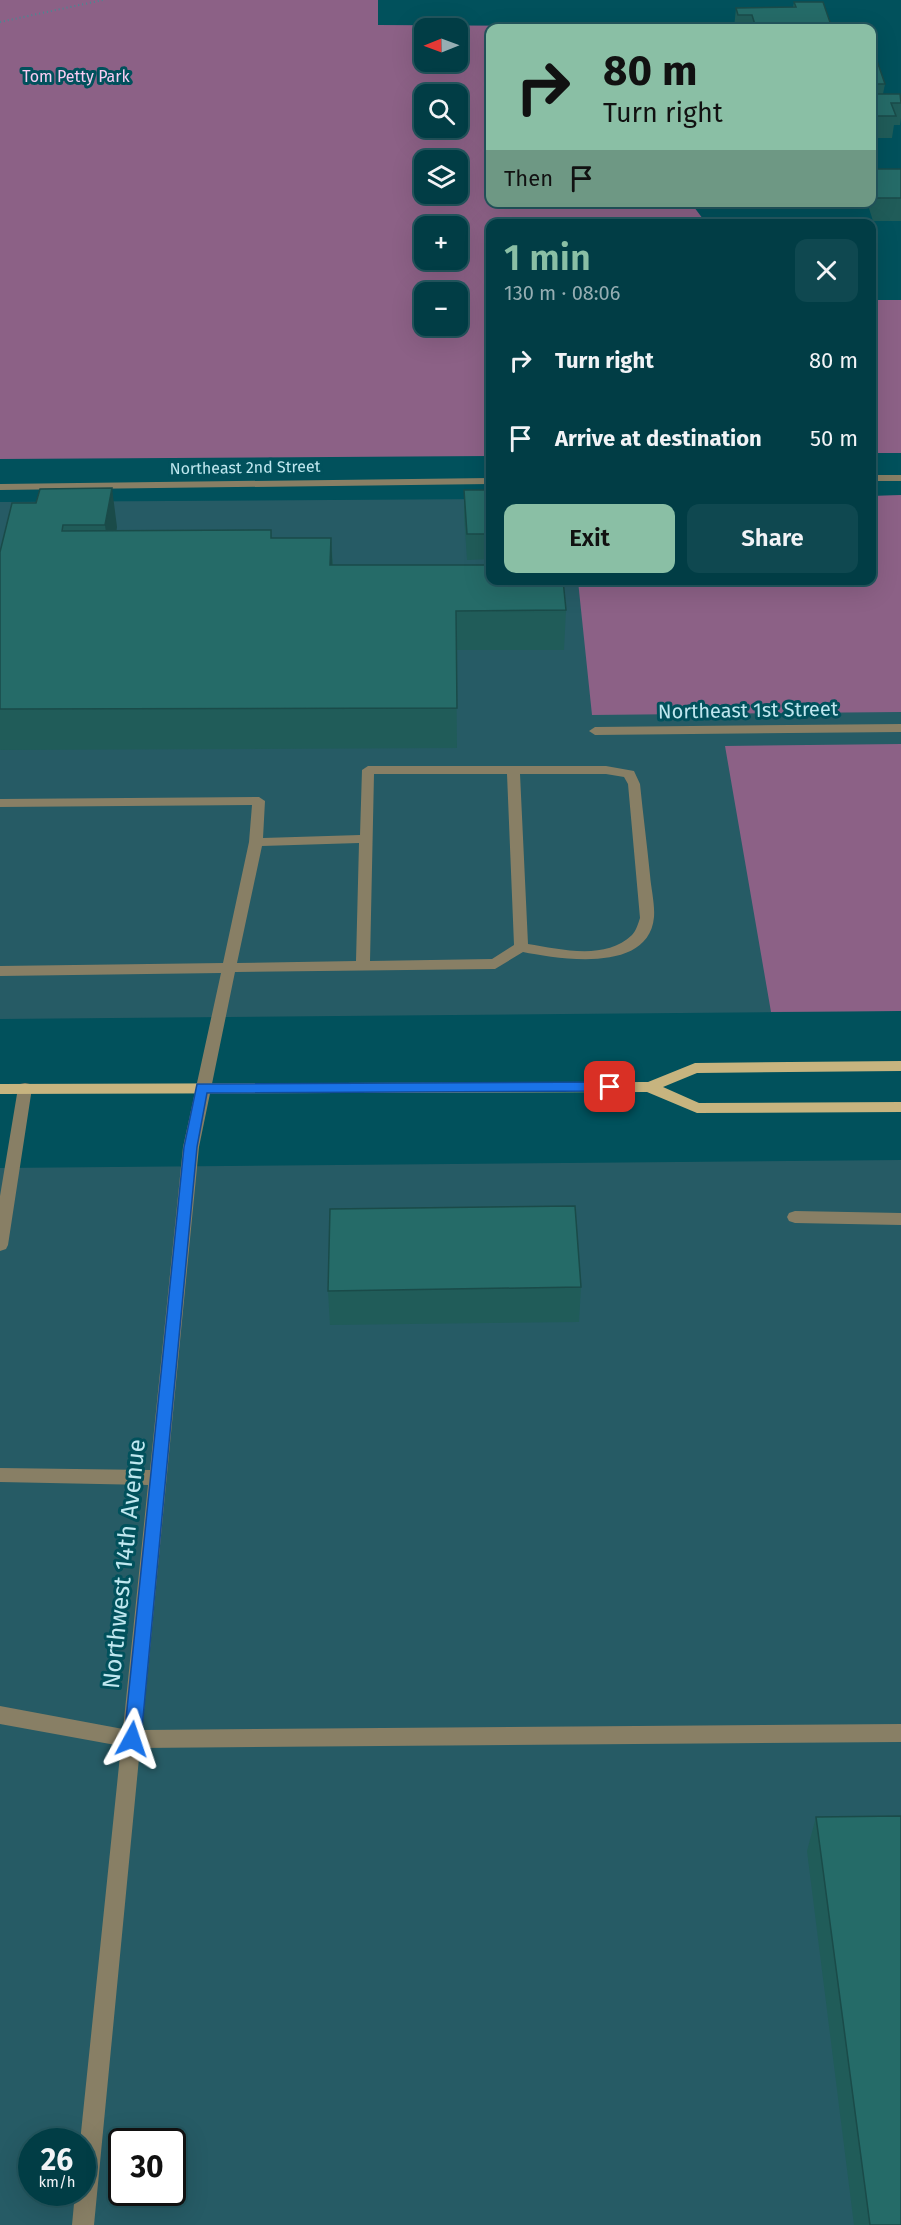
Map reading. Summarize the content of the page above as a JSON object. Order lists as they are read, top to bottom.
{
  "streets": {
    "street": ["Northeast 2nd Street", "Northeast 1st Street", "Northwest 14th Avenue"]
  },
  "parks": ["Tom Petty Park"],
  "north": "left",
  "page": {
    "map_buttons": ["+", "−"],
    "turn": ["80 m", "Turn right"],
    "then": "Then",
    "heading": ["1 min", "130 m · 08:06"],
    "list": [
      {
        "name": "Turn right",
        "value": "80 m"
      },
      {
        "name": "Arrive at destination",
        "value": "50 m"
      }
    ],
    "buttons": ["Exit", "Share"],
    "speed": "26 km/h",
    "limit": "30"
  }
}
